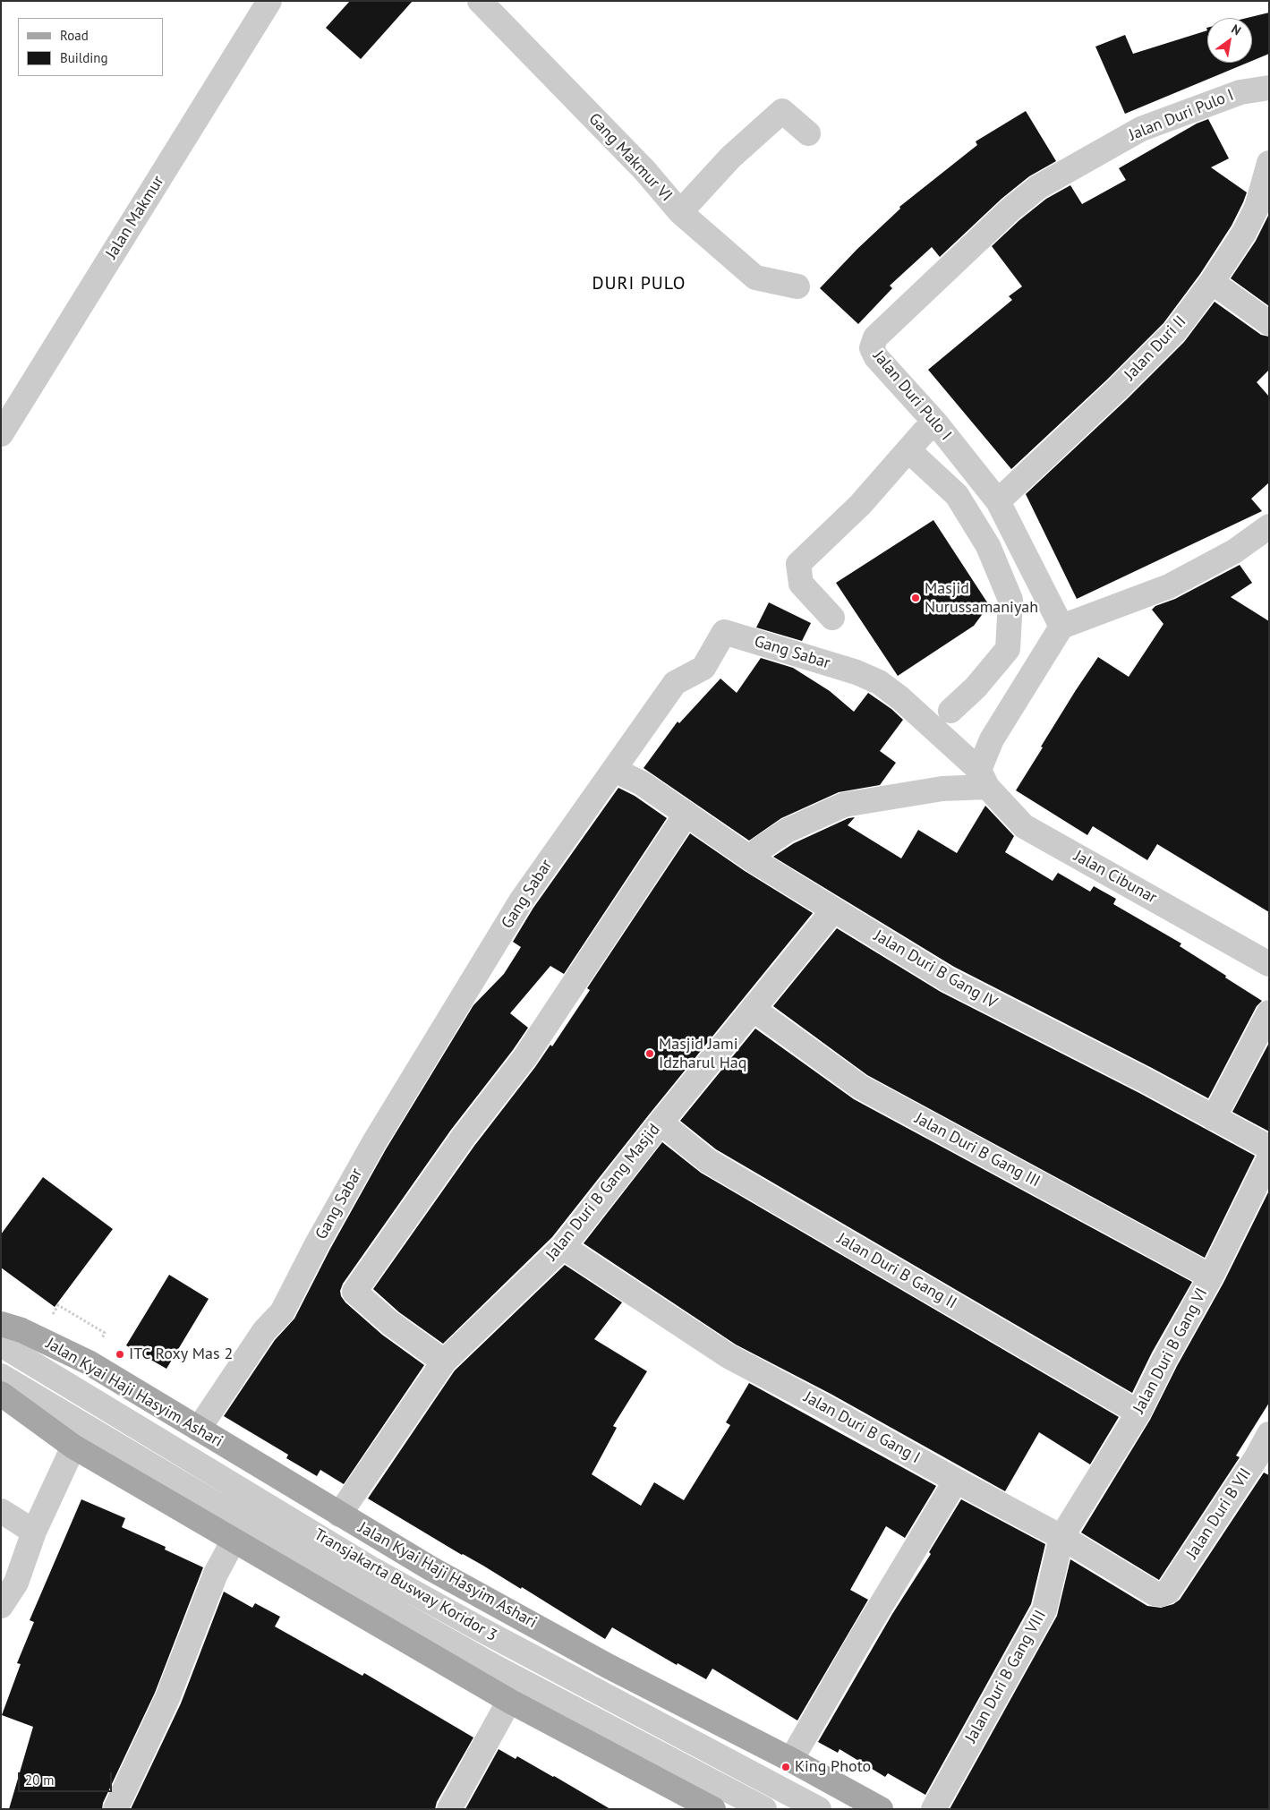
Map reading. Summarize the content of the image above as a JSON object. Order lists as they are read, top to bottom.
{
  "streets": {
    "main road": ["Jalan Kyai Haji Hasyim Ashari"],
    "street": [
      "Jalan Duri Pulo I",
      "Gang Makmur VI",
      "Jalan Makmur",
      "Jalan Duri II",
      "Gang Sabar",
      "Jalan Cibunar",
      "Jalan Duri B Gang IV",
      "Jalan Duri B Gang III",
      "Jalan Duri B Gang Masjid",
      "Jalan Duri B Gang II",
      "Jalan Duri B Gang VI",
      "Jalan Duri B Gang I",
      "Jalan Duri B VII",
      "Transjakarta Busway Koridor 3",
      "Jalan Duri B Gang VIII"
    ]
  },
  "crossings": [
    ["Jalan Duri Pulo I", "Jalan Duri II"],
    ["Gang Sabar", "Jalan Cibunar"],
    ["Gang Sabar", "Jalan Duri B Gang IV"],
    ["Gang Sabar", "Jalan Kyai Haji Hasyim Ashari"],
    ["Jalan Duri B Gang IV", "Jalan Duri B Gang Masjid"],
    ["Jalan Duri B Gang III", "Jalan Duri B Gang Masjid"],
    ["Jalan Duri B Gang III", "Jalan Duri B Gang VI"],
    ["Jalan Duri B Gang Masjid", "Jalan Duri B Gang II"],
    ["Jalan Duri B Gang Masjid", "Jalan Kyai Haji Hasyim Ashari"],
    ["Jalan Duri B Gang Masjid", "Jalan Duri B Gang I"],
    ["Jalan Duri B Gang II", "Jalan Duri B Gang VI"],
    ["Jalan Duri B Gang VI", "Jalan Duri B Gang I"],
    ["Jalan Duri B Gang VI", "Jalan Duri B Gang VIII"],
    ["Jalan Duri B Gang I", "Jalan Duri B VII"],
    ["Jalan Duri B Gang I", "Jalan Duri B Gang VIII"]
  ],
  "districts": ["DURI PULO"],
  "places": [
    "Masjid Nurussamaniyah",
    "Masjid Jami Idzharul Haq",
    "ITC Roxy Mas 2",
    "King Photo"
  ],
  "legend": ["Road", "Building"],
  "scale_bar": "20 m",
  "north": "top right"
}
